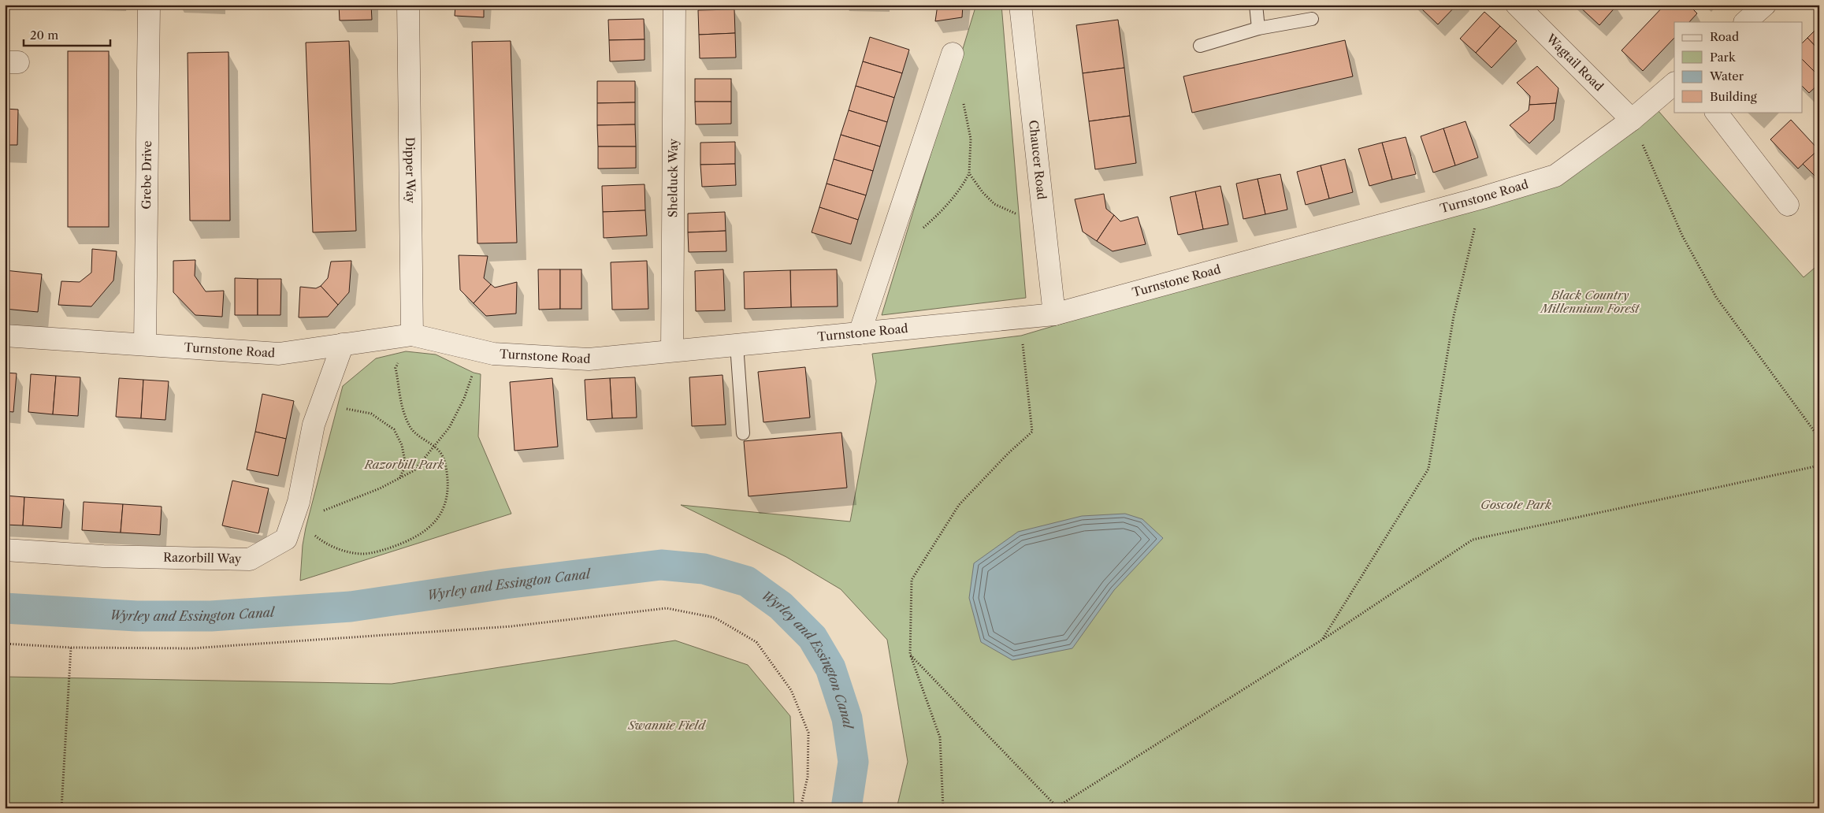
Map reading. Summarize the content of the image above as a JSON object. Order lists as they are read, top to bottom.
{
  "streets": {
    "street": [
      "Wagtail Road",
      "Chaucer Road",
      "Dipper Way",
      "Grebe Drive",
      "Shelduck Way",
      "Turnstone Road",
      "Razorbill Way"
    ]
  },
  "crossings": [
    ["Wagtail Road", "Turnstone Road"],
    ["Chaucer Road", "Turnstone Road"],
    ["Dipper Way", "Turnstone Road"],
    ["Grebe Drive", "Turnstone Road"],
    ["Shelduck Way", "Turnstone Road"]
  ],
  "water": ["Wyrley and Essington Canal"],
  "parks": [
    "Black Country Millennium Forest",
    "Razorbill Park",
    "Goscote Park",
    "Swannie Field"
  ],
  "legend": [
    "Road",
    "Park",
    "Water",
    "Building"
  ],
  "scale_bar": "20 m"
}
